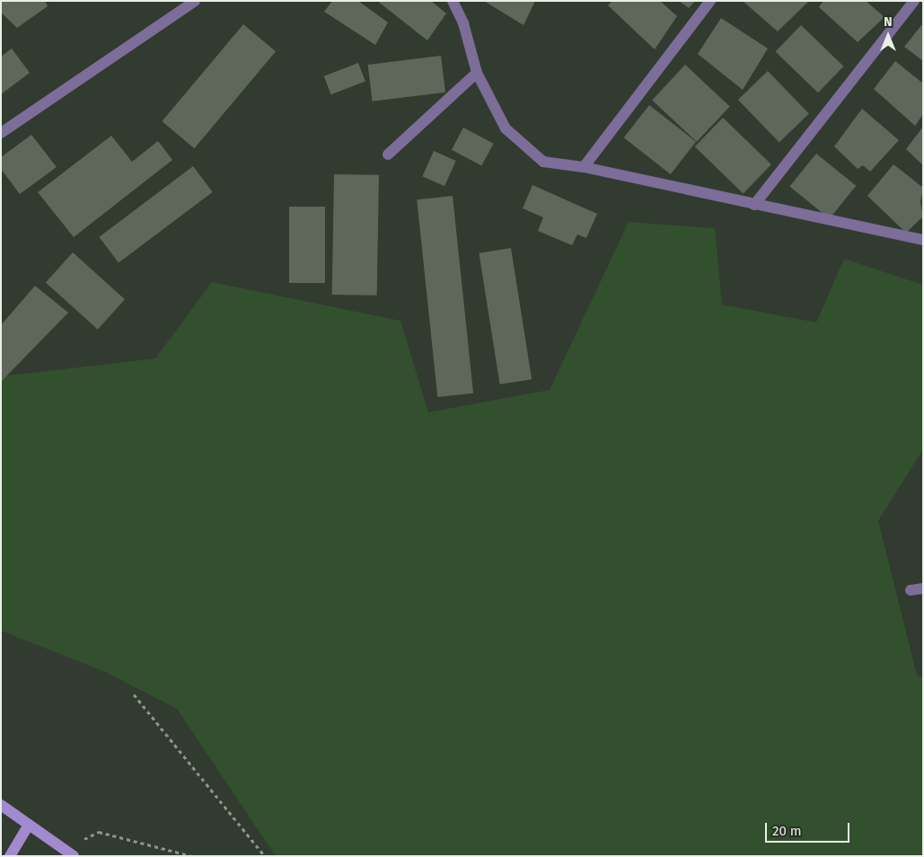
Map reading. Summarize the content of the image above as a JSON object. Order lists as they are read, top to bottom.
{
  "scale_bar": "20 m",
  "north": "top"
}
